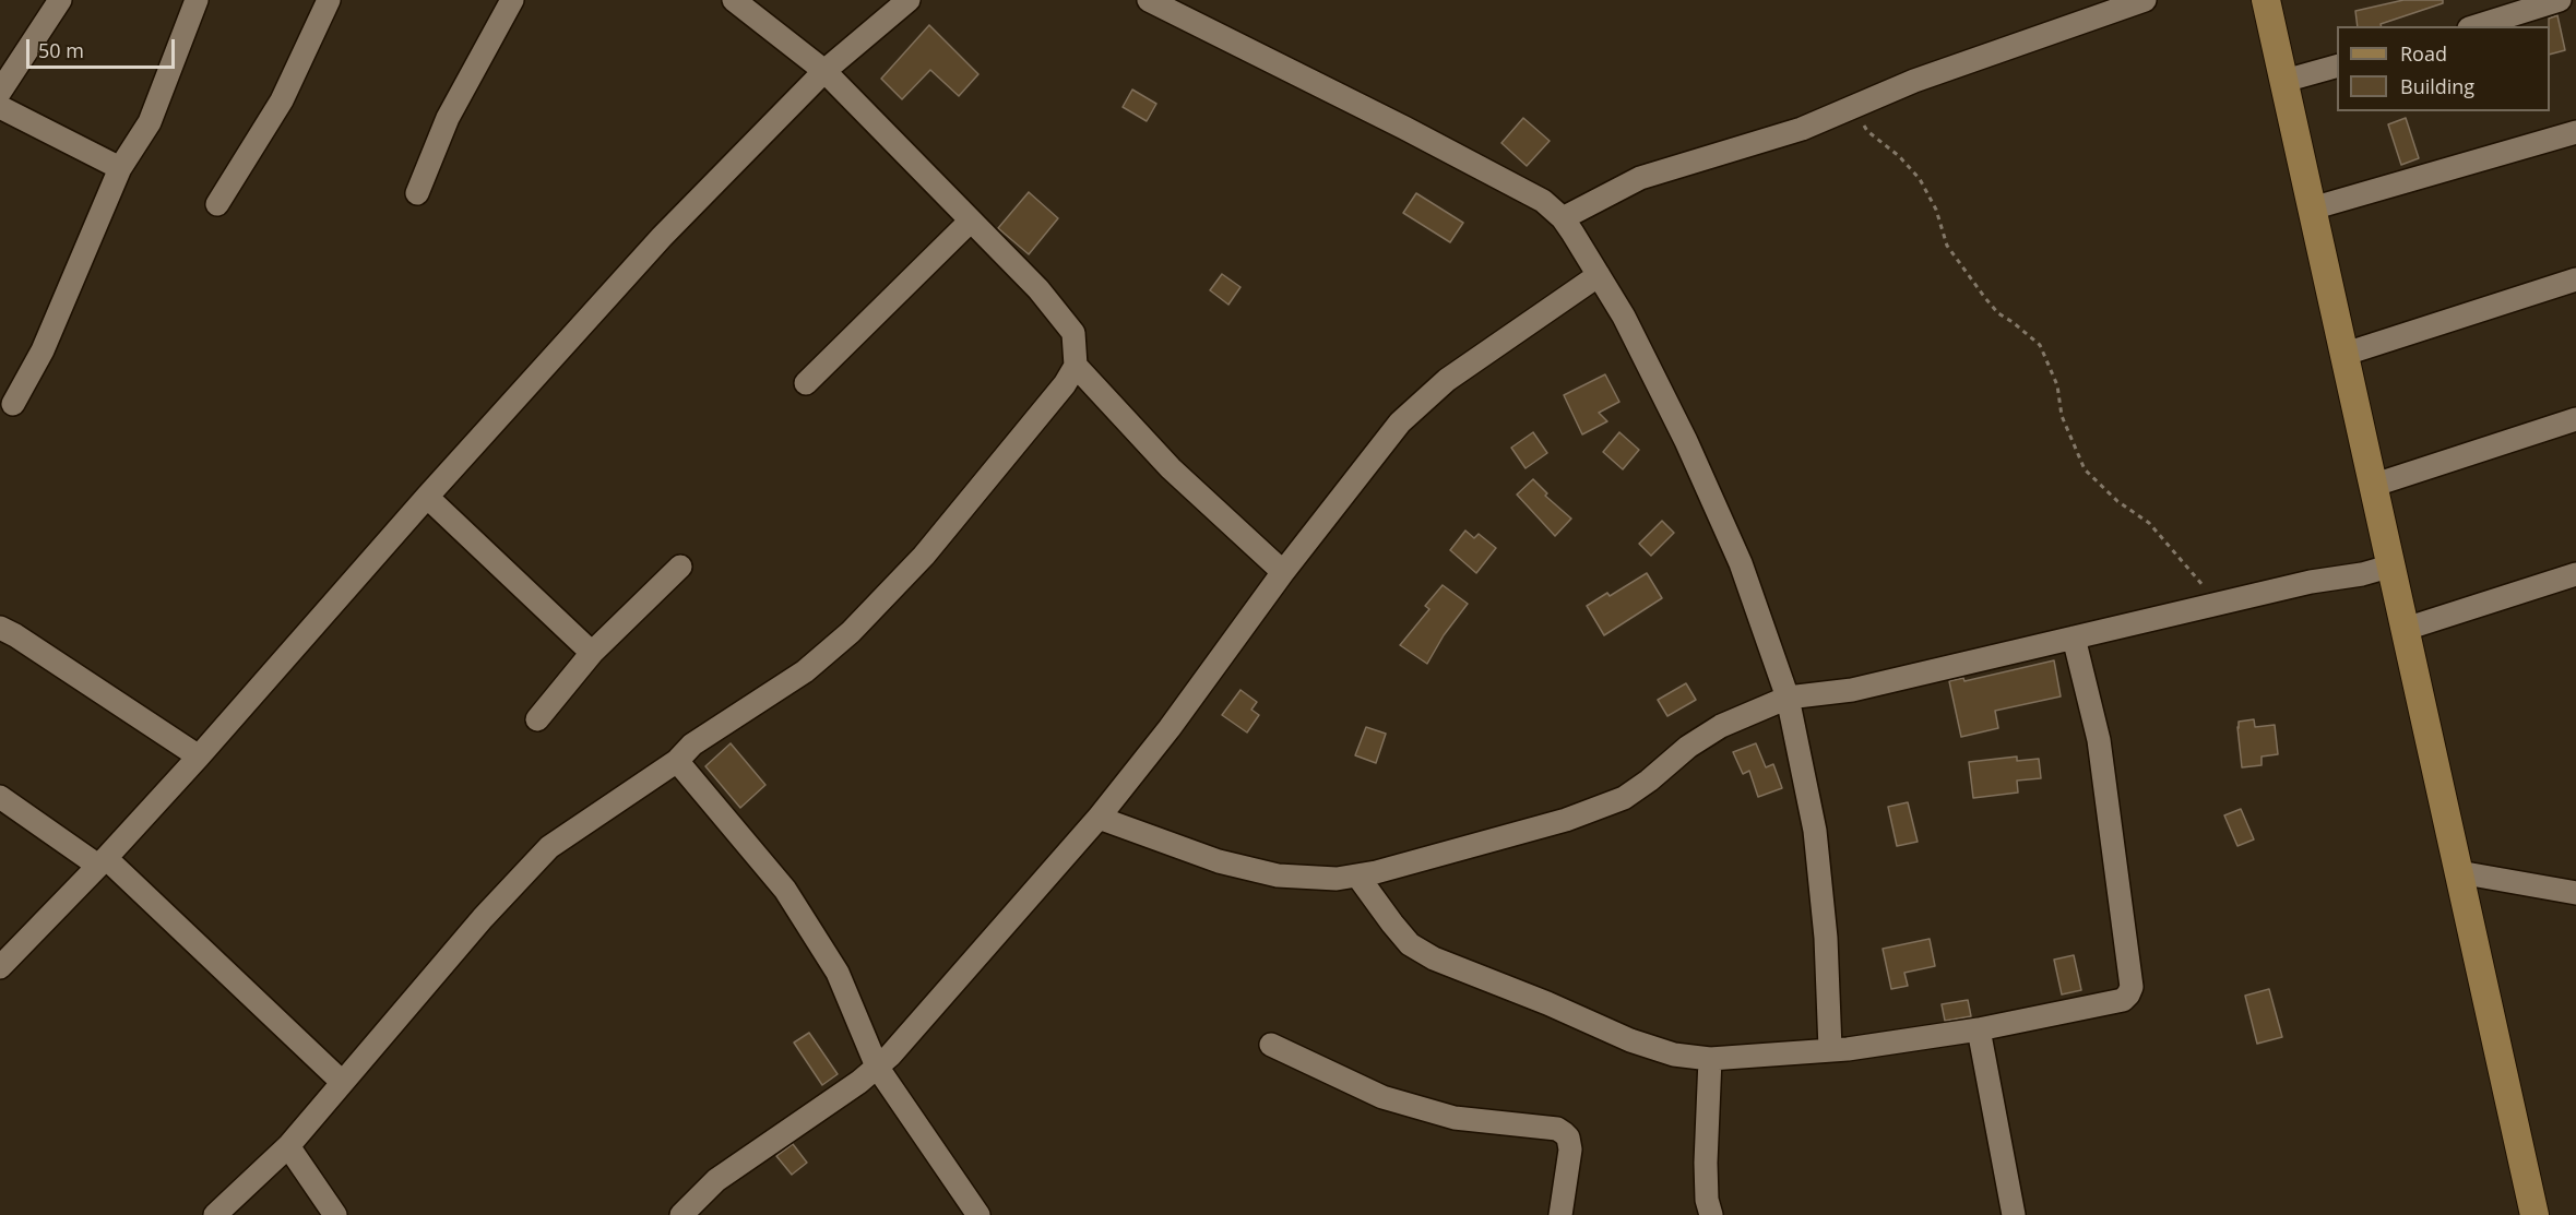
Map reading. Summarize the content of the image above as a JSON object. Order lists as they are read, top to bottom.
{
  "legend": ["Road", "Building"],
  "scale_bar": "50 m"
}
